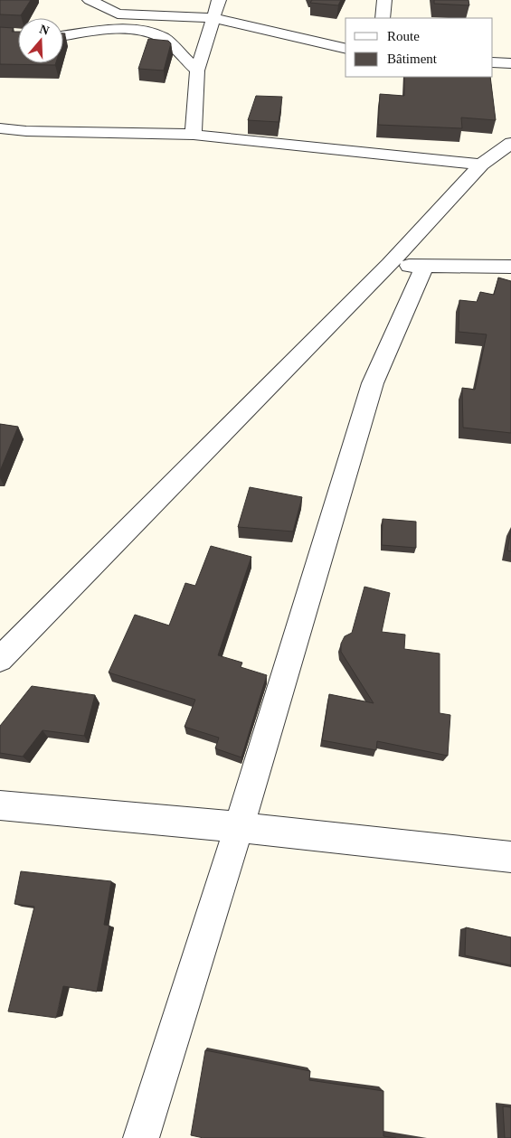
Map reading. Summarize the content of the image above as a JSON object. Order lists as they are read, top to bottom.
{
  "legend": ["Route", "Bâtiment"],
  "north": "top"
}
